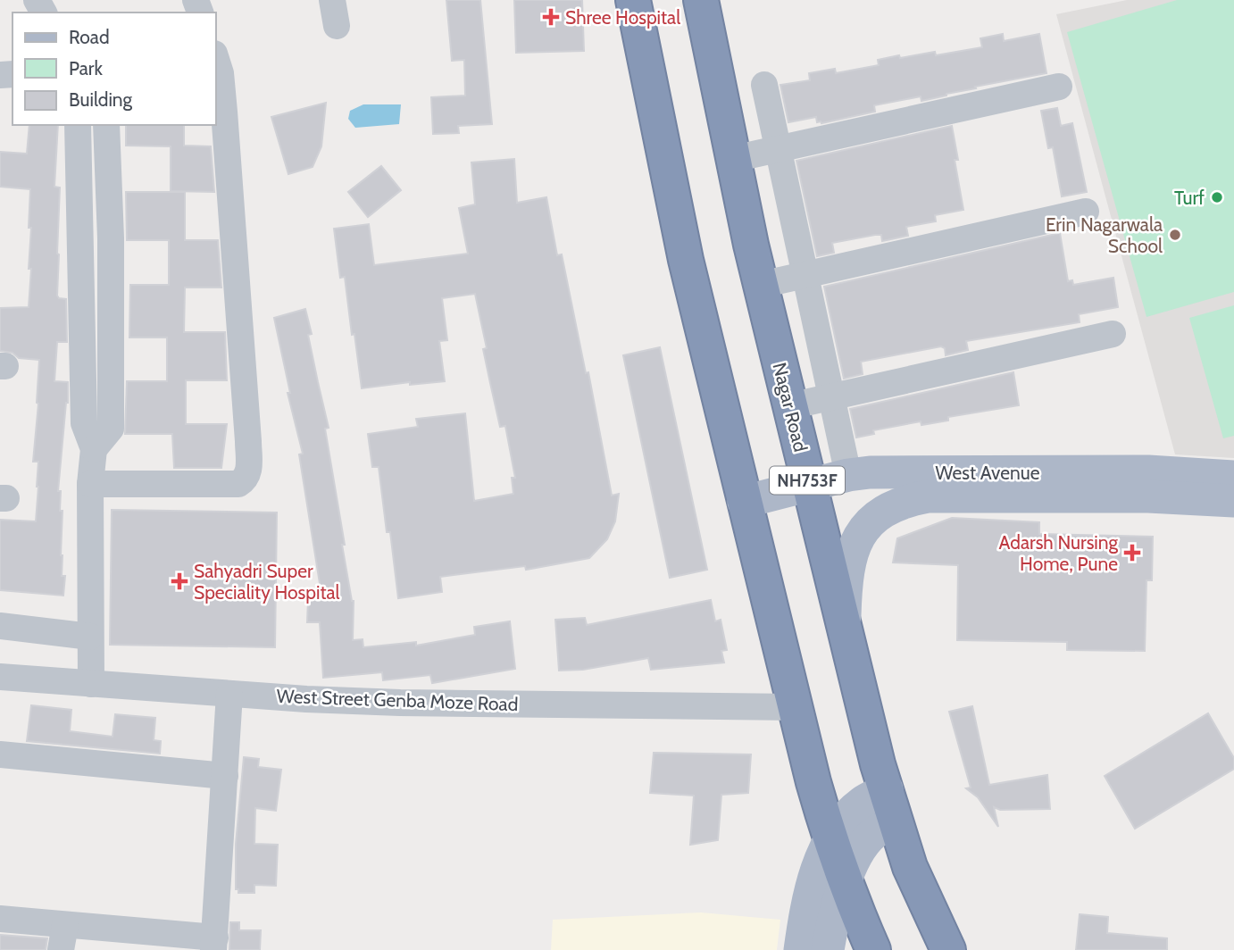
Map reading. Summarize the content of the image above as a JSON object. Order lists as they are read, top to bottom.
{
  "streets": {
    "highway": ["Nagar Road", "NH753F"],
    "main road": ["West Avenue"],
    "street": ["West Street Genba Moze Road"]
  },
  "crossings": [
    ["Nagar Road", "West Avenue"],
    ["West Avenue", "NH753F"],
    ["NH753F", "West Street Genba Moze Road"]
  ],
  "places": {
    "health": ["Shree Hospital", "Adarsh Nursing Home, Pune", "Sahyadri Super Speciality Hospital"],
    "other": ["Turf", "Erin Nagarwala School"]
  },
  "legend": ["Road", "Park", "Building"]
}
